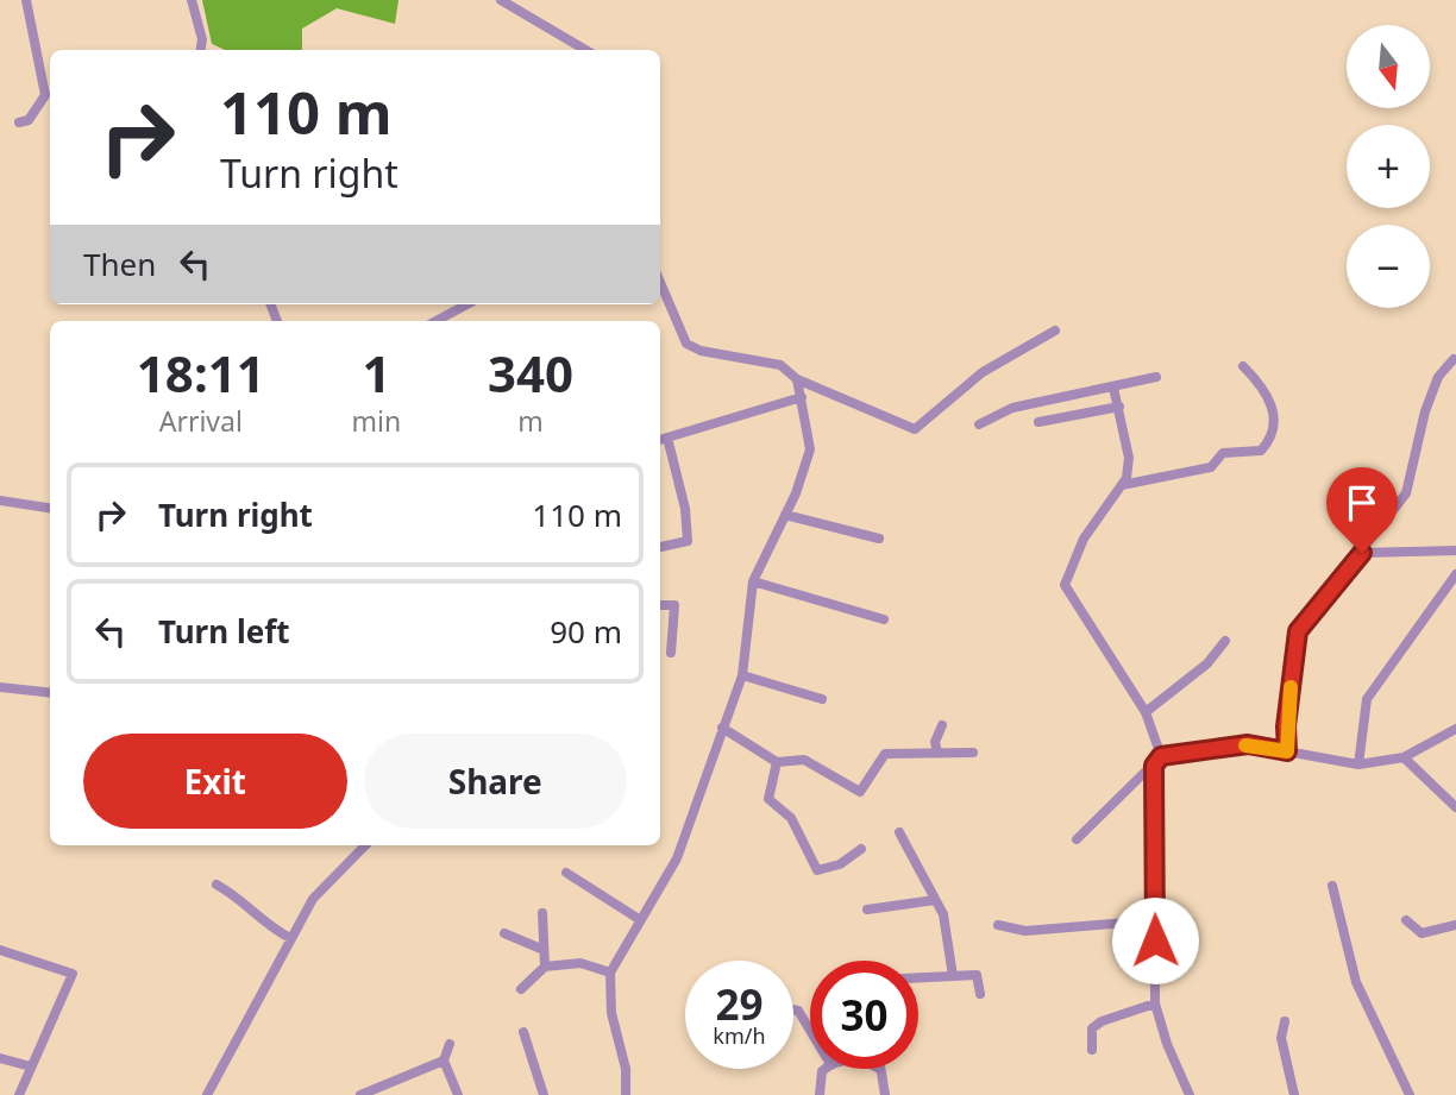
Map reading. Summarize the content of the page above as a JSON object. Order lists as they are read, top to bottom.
{
  "north": "bottom",
  "page": {
    "map_buttons": ["+", "−"],
    "turn": ["110 m", "Turn right"],
    "then": "Then",
    "eta": [
      "18:11",
      "Arrival",
      "1",
      "min",
      "340",
      "m"
    ],
    "list": [
      {
        "name": "Turn right",
        "value": "110 m"
      },
      {
        "name": "Turn left",
        "value": "90 m"
      }
    ],
    "buttons": ["Exit", "Share"],
    "speed": "29 km/h",
    "limit": "30"
  }
}
